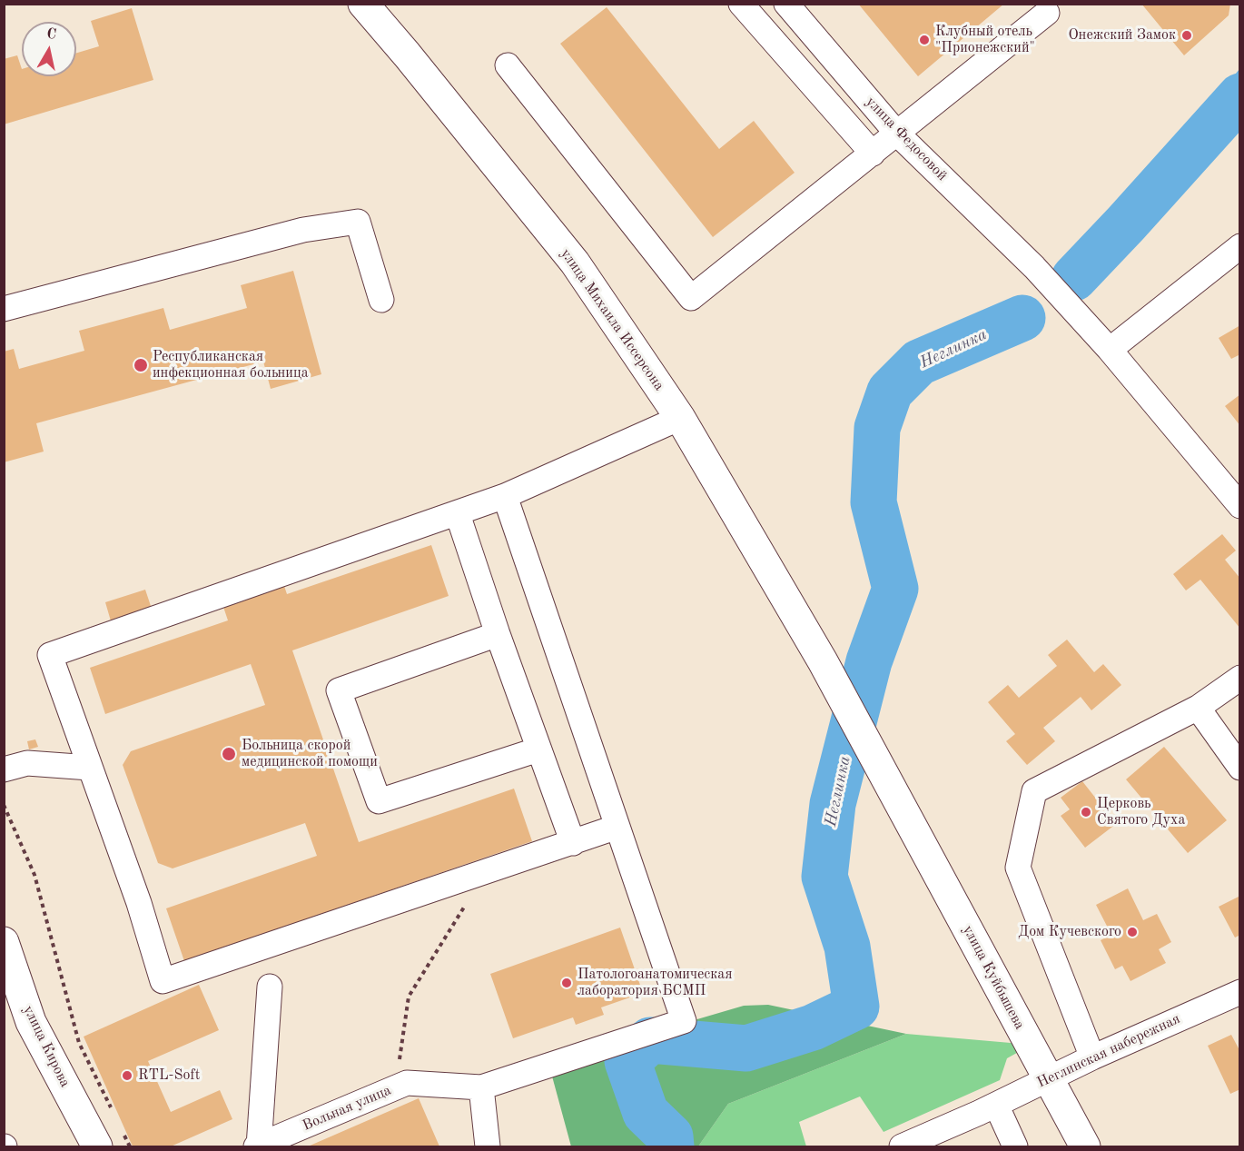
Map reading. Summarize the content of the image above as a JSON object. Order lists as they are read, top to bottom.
{
  "streets": {
    "main road": ["улица Михаила Иссерсона", "улица Куйбышева", "улица Кирова"],
    "street": ["улица Федосовой", "Неглинская набережная", "Вольная улица"]
  },
  "crossings": [
    ["улица Михаила Иссерсона", "улица Куйбышева"],
    ["улица Куйбышева", "Неглинская набережная"]
  ],
  "water": ["Неглинка"],
  "places": [
    "Онежский Замок",
    "Клубный отель \"Прионежский\"",
    "Республиканская инфекционная больница",
    "Больница скорой медицинской помощи",
    "Церковь Святого Духа",
    "Дом Кучевского",
    "Патологоанатомическая лаборатория БСМП",
    "RTL-Soft"
  ],
  "north": "top"
}
